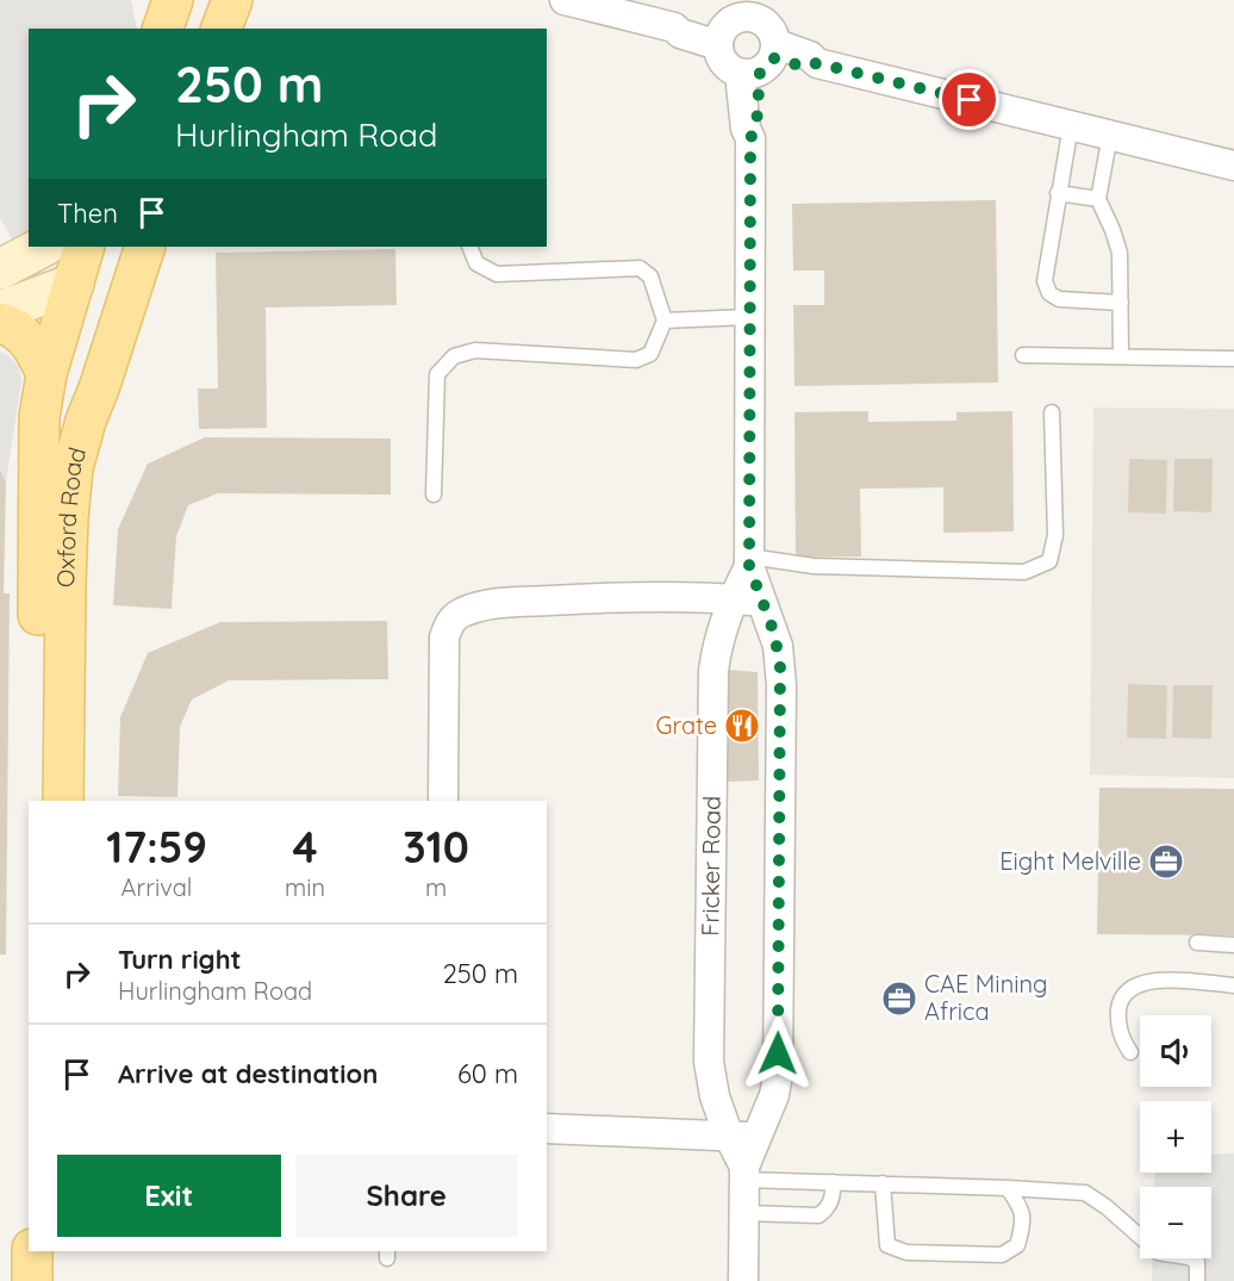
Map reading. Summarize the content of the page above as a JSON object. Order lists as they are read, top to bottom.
{
  "streets": {
    "main road": ["Oxford Road"],
    "street": ["Fricker Road"]
  },
  "places": {
    "restaurant": ["Grate"],
    "office": ["Eight Melville", "CAE Mining Africa"]
  },
  "page": {
    "turn": ["250 m", "Hurlingham Road"],
    "then": "Then",
    "eta": [
      "17:59",
      "Arrival",
      "4",
      "min",
      "310",
      "m"
    ],
    "list": [
      {
        "name": "Turn right",
        "note": "Hurlingham Road",
        "value": "250 m"
      },
      {
        "name": "Arrive at destination",
        "value": "60 m"
      }
    ],
    "map_buttons": ["+", "−"],
    "buttons": ["Exit", "Share"]
  }
}
